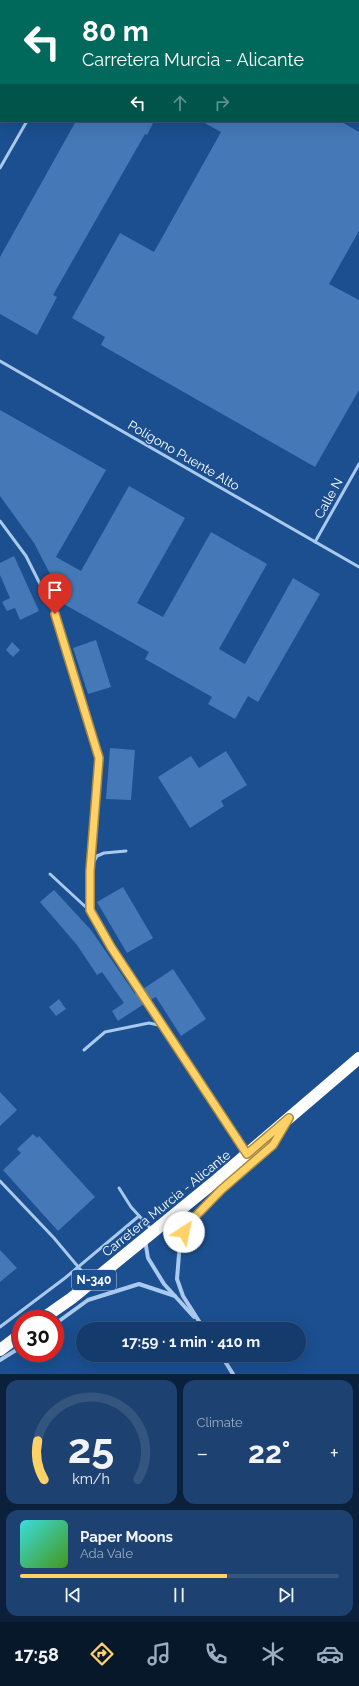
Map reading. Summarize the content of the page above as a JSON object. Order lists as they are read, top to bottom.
{
  "streets": {
    "highway": ["Carretera Murcia - Alicante", "N-340"],
    "lane": ["Polígono Puente Alto", "Calle N"]
  },
  "crossings": [
    ["Polígono Puente Alto", "Calle N"]
  ],
  "page": {
    "turn": ["80 m", "Carretera Murcia - Alicante"],
    "limit": "30",
    "trip": "17:59 · 1 min · 410 m",
    "tile": "Climate",
    "heat": ["−", "22°", "+"],
    "song": ["Paper Moons", "Ada Vale"],
    "tabs": "17:58",
    "gauge": ["25", "km/h"]
  }
}
